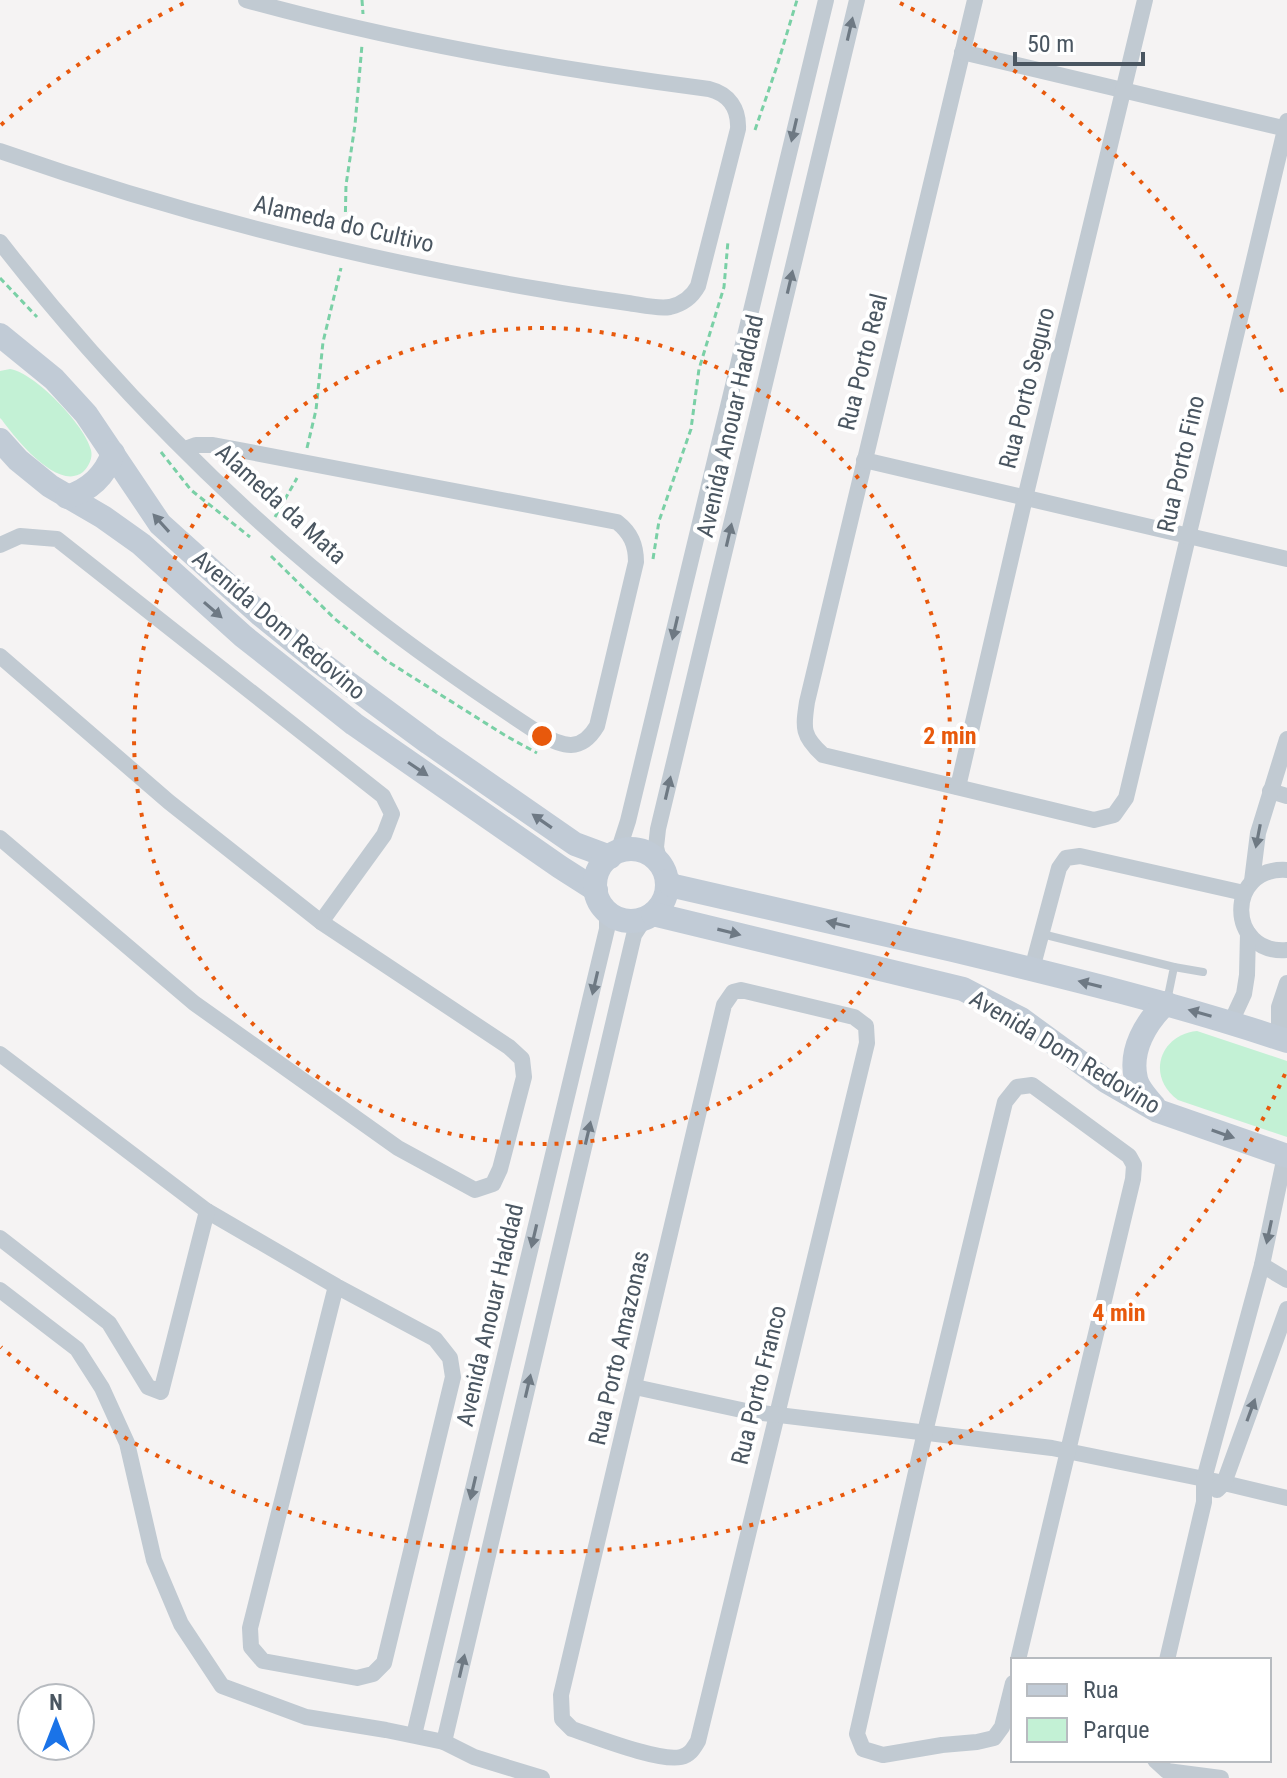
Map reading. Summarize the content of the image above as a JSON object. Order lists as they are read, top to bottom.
{
  "streets": {
    "street": [
      "Alameda do Cultivo",
      "Rua Porto Real",
      "Rua Porto Seguro",
      "Avenida Anouar Haddad",
      "Rua Porto Fino",
      "Alameda da Mata",
      "Avenida Dom Redovino",
      "Rua Porto Amazonas",
      "Rua Porto Franco"
    ]
  },
  "crossings": [
    ["Rua Porto Real", "Rua Porto Seguro"],
    ["Rua Porto Real", "Rua Porto Fino"],
    ["Rua Porto Seguro", "Rua Porto Fino"],
    ["Avenida Anouar Haddad", "Avenida Dom Redovino"],
    ["Rua Porto Amazonas", "Rua Porto Franco"]
  ],
  "legend": ["Rua", "Parque"],
  "scale_bar": "50 m",
  "north": "top",
  "rings": ["2 min", "4 min"]
}
